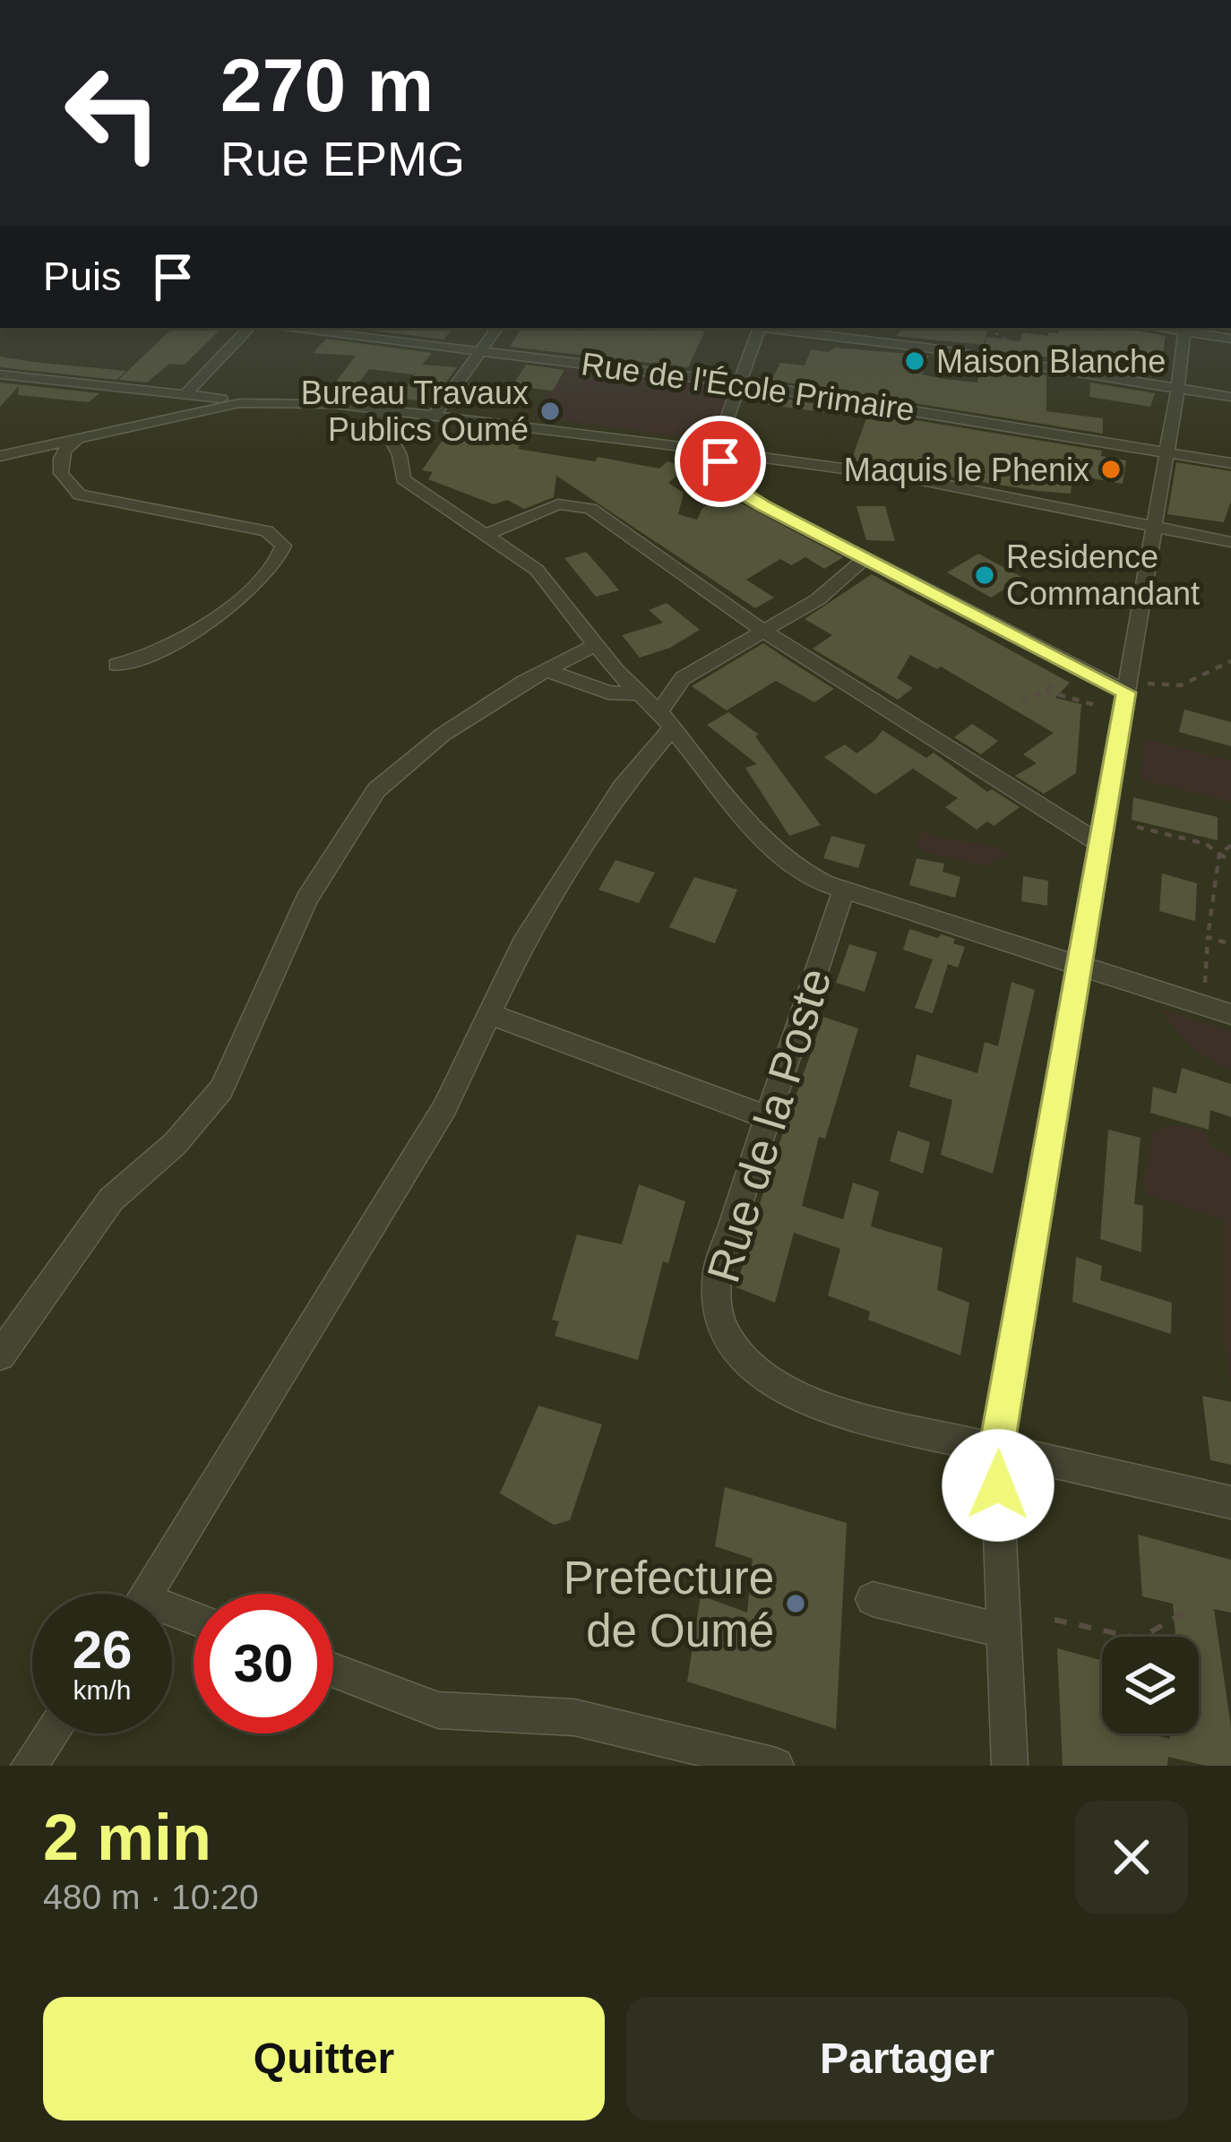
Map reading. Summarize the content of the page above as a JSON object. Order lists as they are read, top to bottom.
{
  "streets": {
    "street": ["Rue de l'École Primaire", "Rue de la Poste"]
  },
  "places": [
    "Maison Blanche",
    "Bureau Travaux Publics Oumé",
    "Maquis le Phenix",
    "Residence Commandant",
    "Prefecture de Oumé"
  ],
  "page": {
    "turn": ["270 m", "Rue EPMG"],
    "then": "Puis",
    "speed": "26 km/h",
    "limit": "30",
    "heading": ["2 min", "480 m · 10:20"],
    "buttons": ["Quitter", "Partager"]
  }
}
